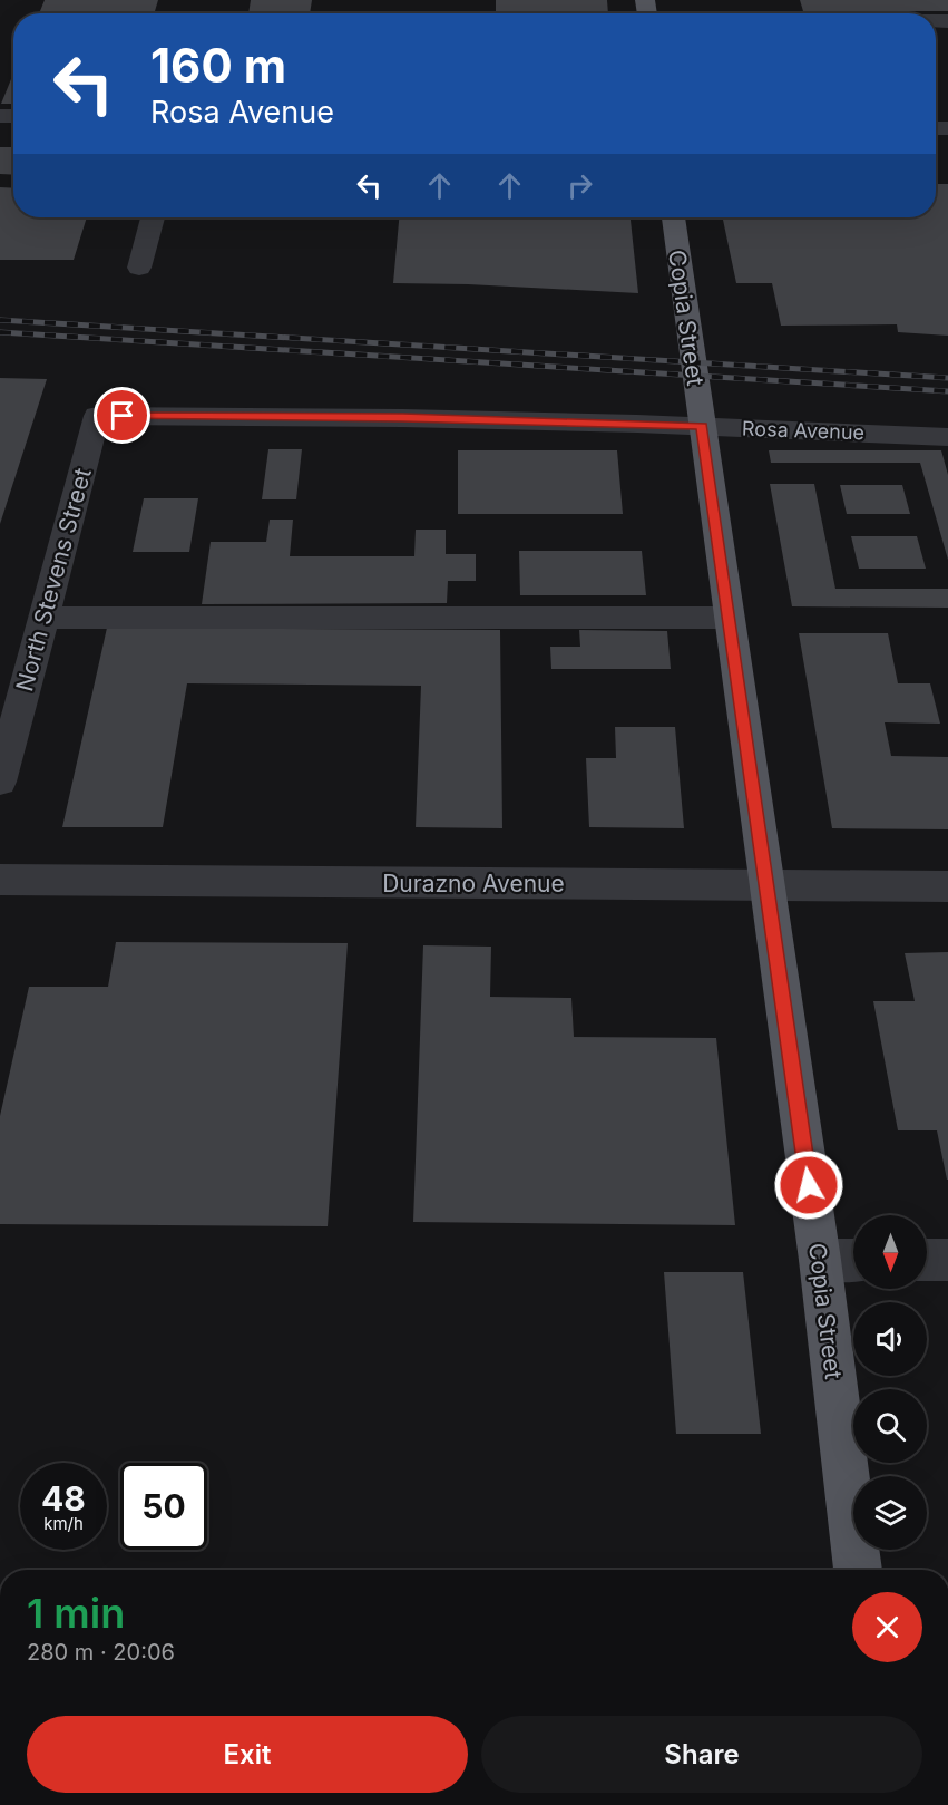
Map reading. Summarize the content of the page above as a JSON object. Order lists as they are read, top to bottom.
{
  "streets": {
    "main road": ["Copia Street"],
    "street": ["Rosa Avenue", "North Stevens Street", "Durazno Avenue"]
  },
  "crossings": [
    ["Copia Street", "Rosa Avenue"],
    ["Copia Street", "Durazno Avenue"],
    ["Rosa Avenue", "North Stevens Street"]
  ],
  "north": "bottom",
  "page": {
    "turn": ["160 m", "Rosa Avenue"],
    "speed": "48 km/h",
    "limit": "50",
    "heading": ["1 min", "280 m · 20:06"],
    "buttons": ["Exit", "Share"]
  }
}
